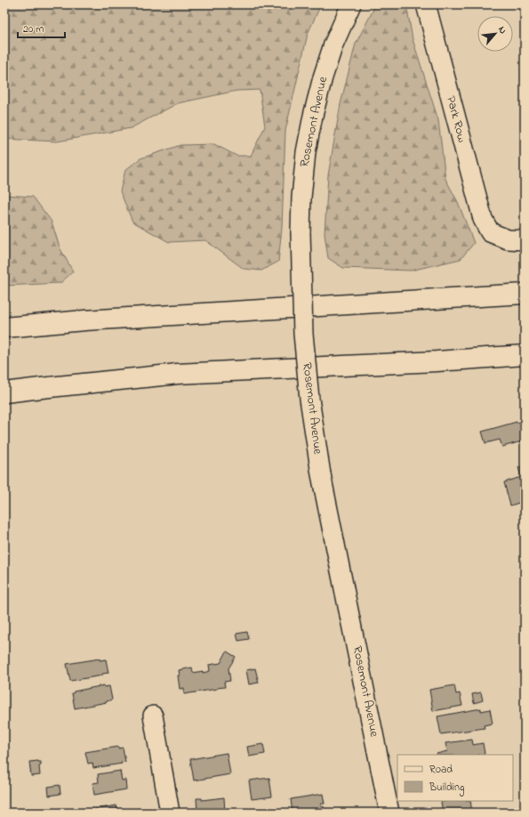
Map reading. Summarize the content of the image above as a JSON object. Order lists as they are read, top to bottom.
{
  "streets": {
    "street": ["Park Row", "Rosemont Avenue"]
  },
  "legend": ["Road", "Building"],
  "scale_bar": "20 m",
  "north": "top right"
}
